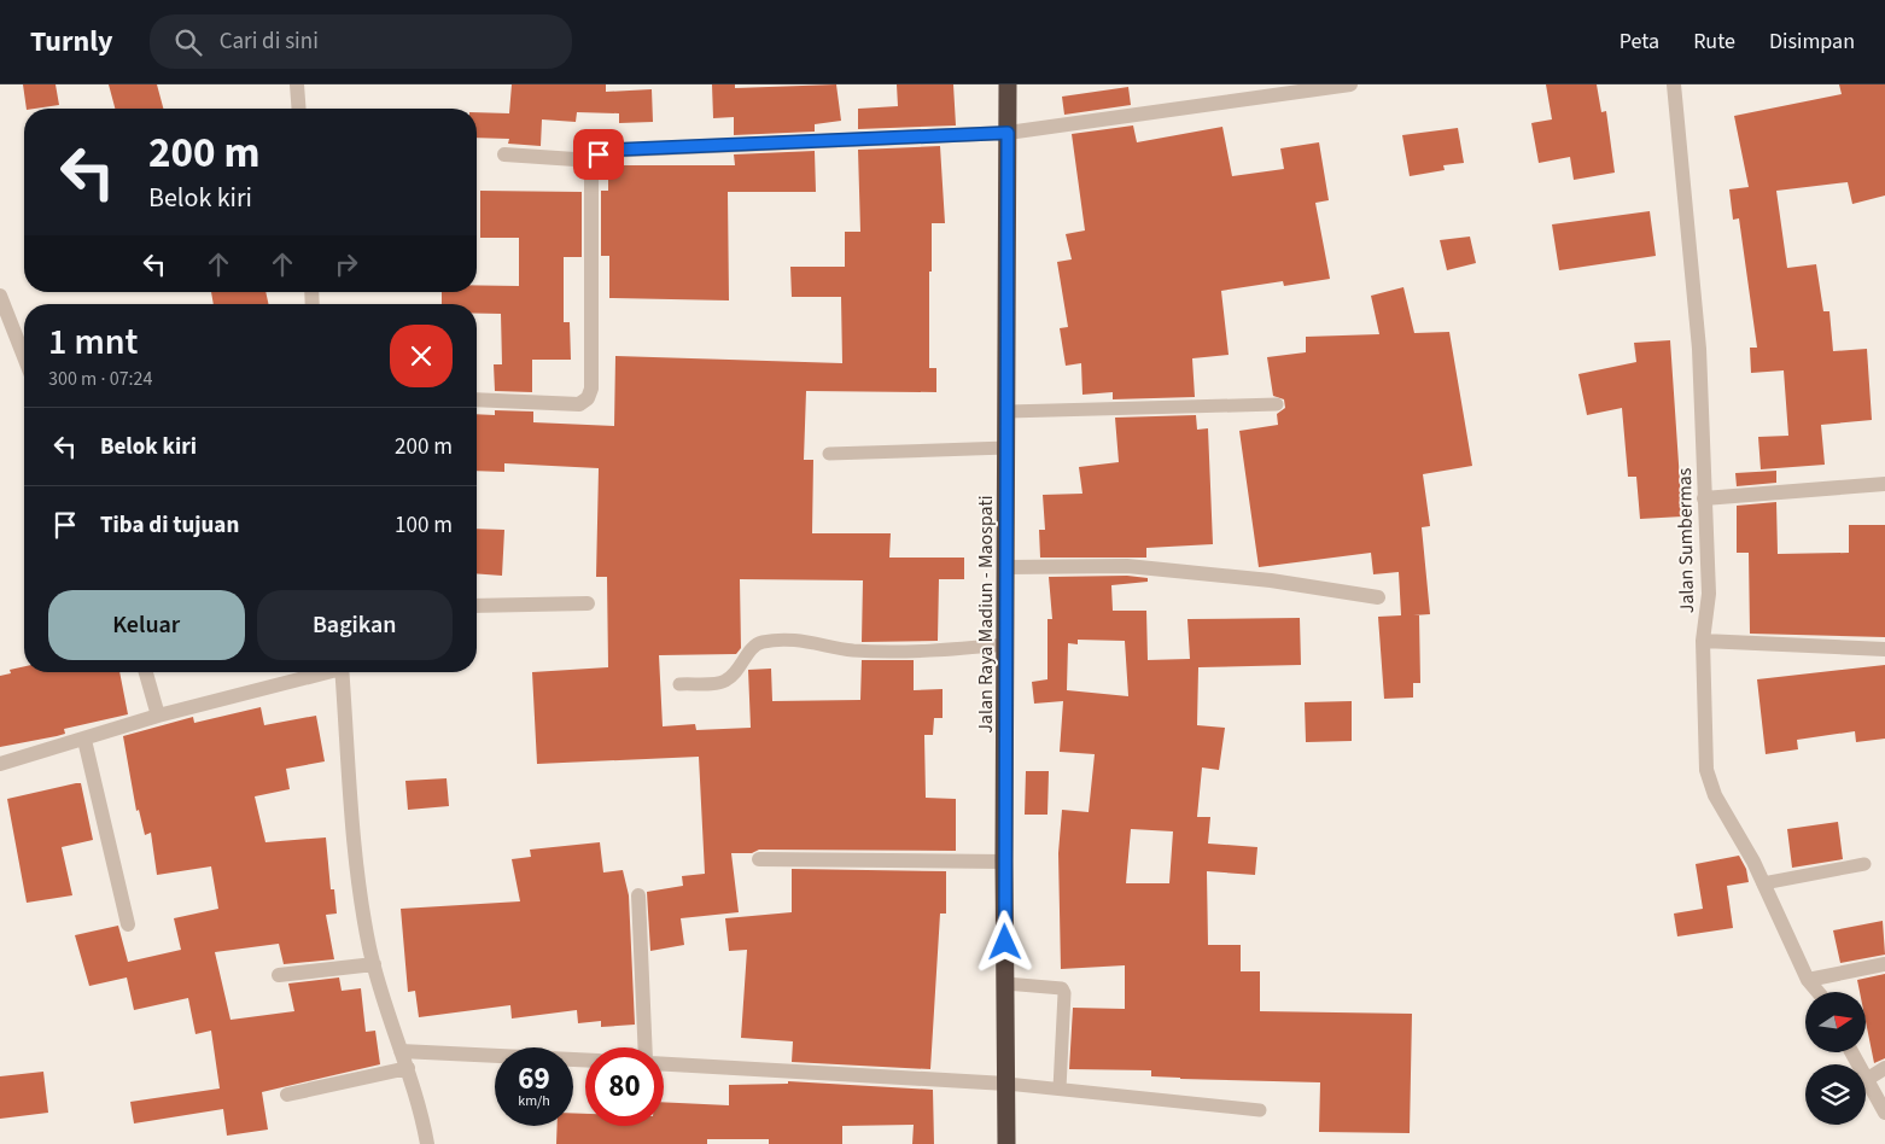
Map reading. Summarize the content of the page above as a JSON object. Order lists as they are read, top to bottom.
{
  "streets": {
    "highway": ["Jalan Raya Madiun - Maospati"],
    "street": ["Jalan Sumbermas"]
  },
  "north": "right",
  "page": {
    "header": "Turnly",
    "search": "Cari di sini",
    "nav": ["Peta", "Rute", "Disimpan"],
    "turn": ["200 m", "Belok kiri"],
    "heading": ["1 mnt", "300 m · 07:24"],
    "list": [
      {
        "name": "Belok kiri",
        "value": "200 m"
      },
      {
        "name": "Tiba di tujuan",
        "value": "100 m"
      }
    ],
    "buttons": ["Keluar", "Bagikan"],
    "speed": "69 km/h",
    "limit": "80"
  }
}
